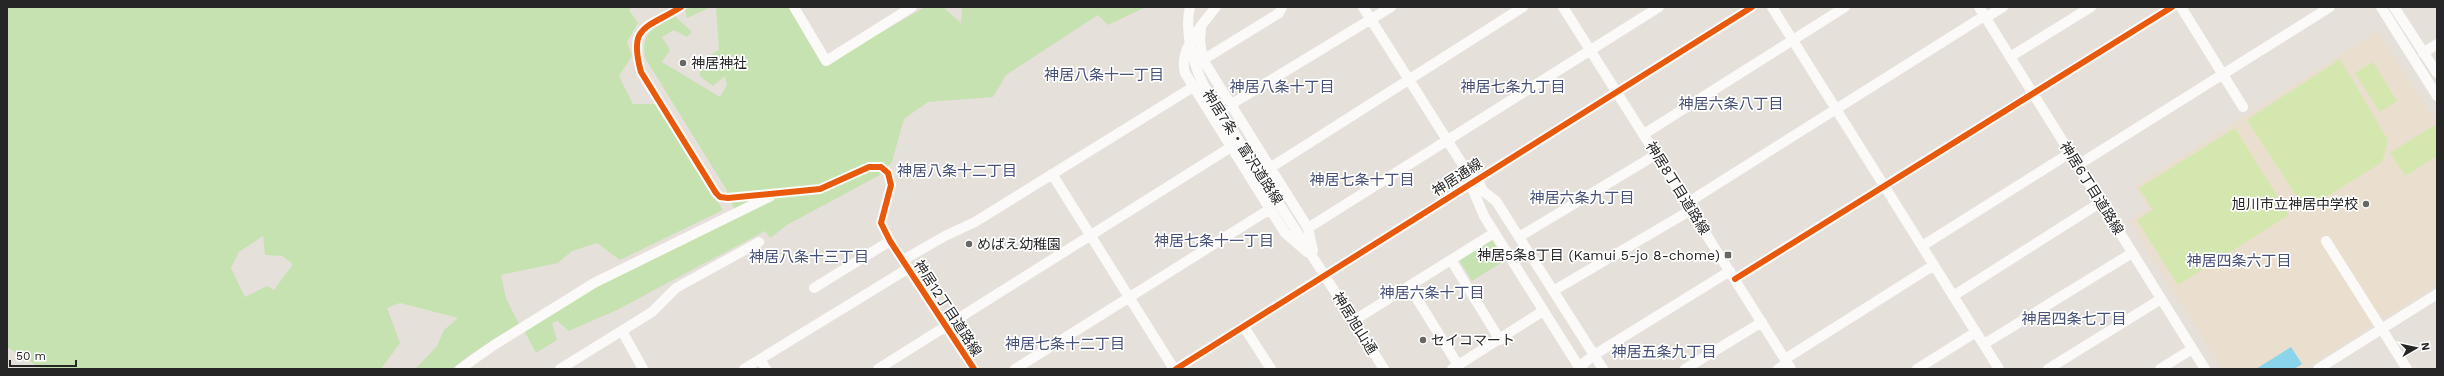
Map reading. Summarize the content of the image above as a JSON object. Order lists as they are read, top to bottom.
{
  "streets": {
    "street": [
      "神居7条・富沢道路線",
      "神居通線",
      "神居8丁目道路線",
      "神居6丁目道路線",
      "神居12丁目道路線",
      "神居旭山通"
    ]
  },
  "crossings": [
    ["神居7条・富沢道路線", "神居通線"],
    ["神居7条・富沢道路線", "神居旭山通"],
    ["神居通線", "神居8丁目道路線"],
    ["神居通線", "神居旭山通"]
  ],
  "districts": [
    "神居八条十一丁目",
    "神居八条十丁目",
    "神居七条九丁目",
    "神居六条八丁目",
    "神居八条十二丁目",
    "神居七条十丁目",
    "神居六条九丁目",
    "神居七条十一丁目",
    "神居八条十三丁目",
    "神居四条六丁目",
    "神居六条十丁目",
    "神居四条七丁目",
    "神居七条十二丁目",
    "神居五条九丁目"
  ],
  "places": {
    "other": [
      "神居神社",
      "旭川市立神居中学校",
      "めばえ幼稚園",
      "セイコマート"
    ],
    "transit": ["神居5条8丁目 (Kamui 5-jo 8-chome)"]
  },
  "scale_bar": "50 m",
  "north": "right"
}
